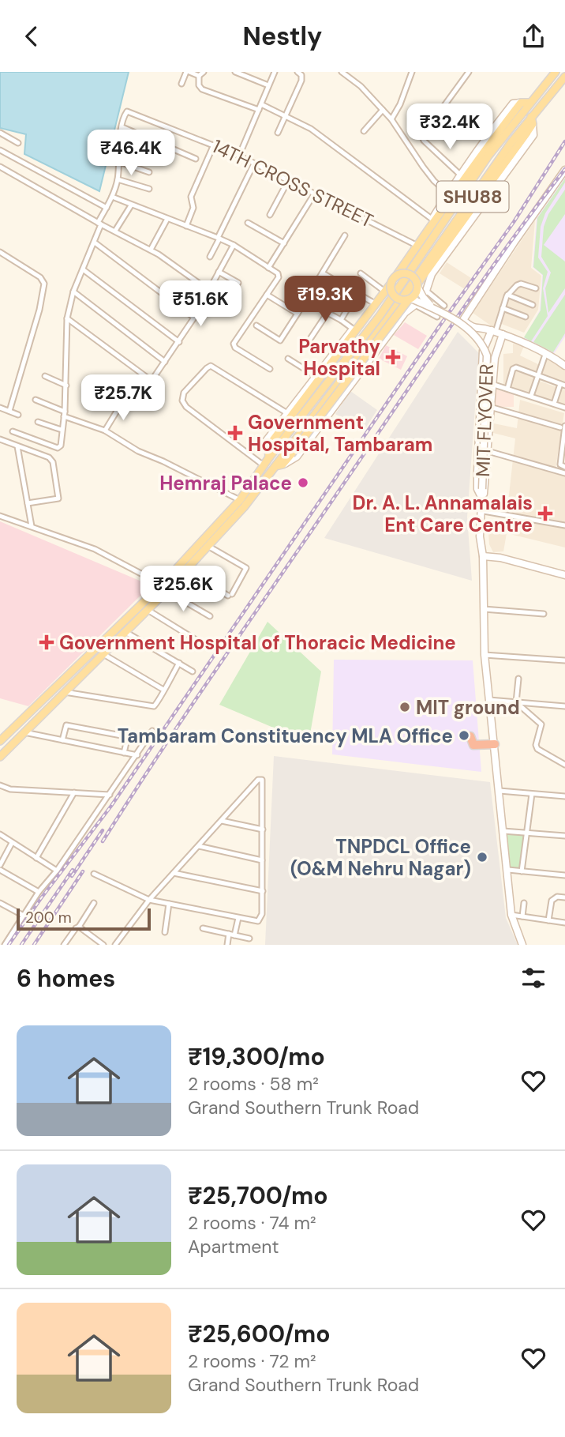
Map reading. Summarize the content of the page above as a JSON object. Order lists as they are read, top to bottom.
{
  "streets": {
    "main road": ["SHU88"],
    "street": ["14TH CROSS STREET", "MIT FLYOVER"]
  },
  "places": {
    "health": [
      "Parvathy Hospital",
      "Government Hospital, Tambaram",
      "Dr. A. L. Annamalais Ent Care Centre",
      "Government Hospital of Thoracic Medicine"
    ],
    "other": [
      "Hemraj Palace",
      "MIT ground",
      "Tambaram Constituency MLA Office",
      "TNPDCL Office (O&M Nehru Nagar)"
    ]
  },
  "scale_bar": "200 m",
  "page": {
    "header": "Nestly",
    "price": [
      "₹32.4K",
      "₹46.4K",
      "₹19.3K",
      "₹51.6K",
      "₹25.7K",
      "₹25.6K"
    ],
    "scale": "200 m",
    "heading": "6 homes",
    "list": [
      {
        "name": "₹19,300/mo",
        "note": "2 rooms · 58 m² · Grand Southern Trunk Road"
      },
      {
        "name": "₹25,700/mo",
        "note": "2 rooms · 74 m² · Apartment"
      },
      {
        "name": "₹25,600/mo",
        "note": "2 rooms · 72 m² · Grand Southern Trunk Road"
      }
    ]
  }
}
